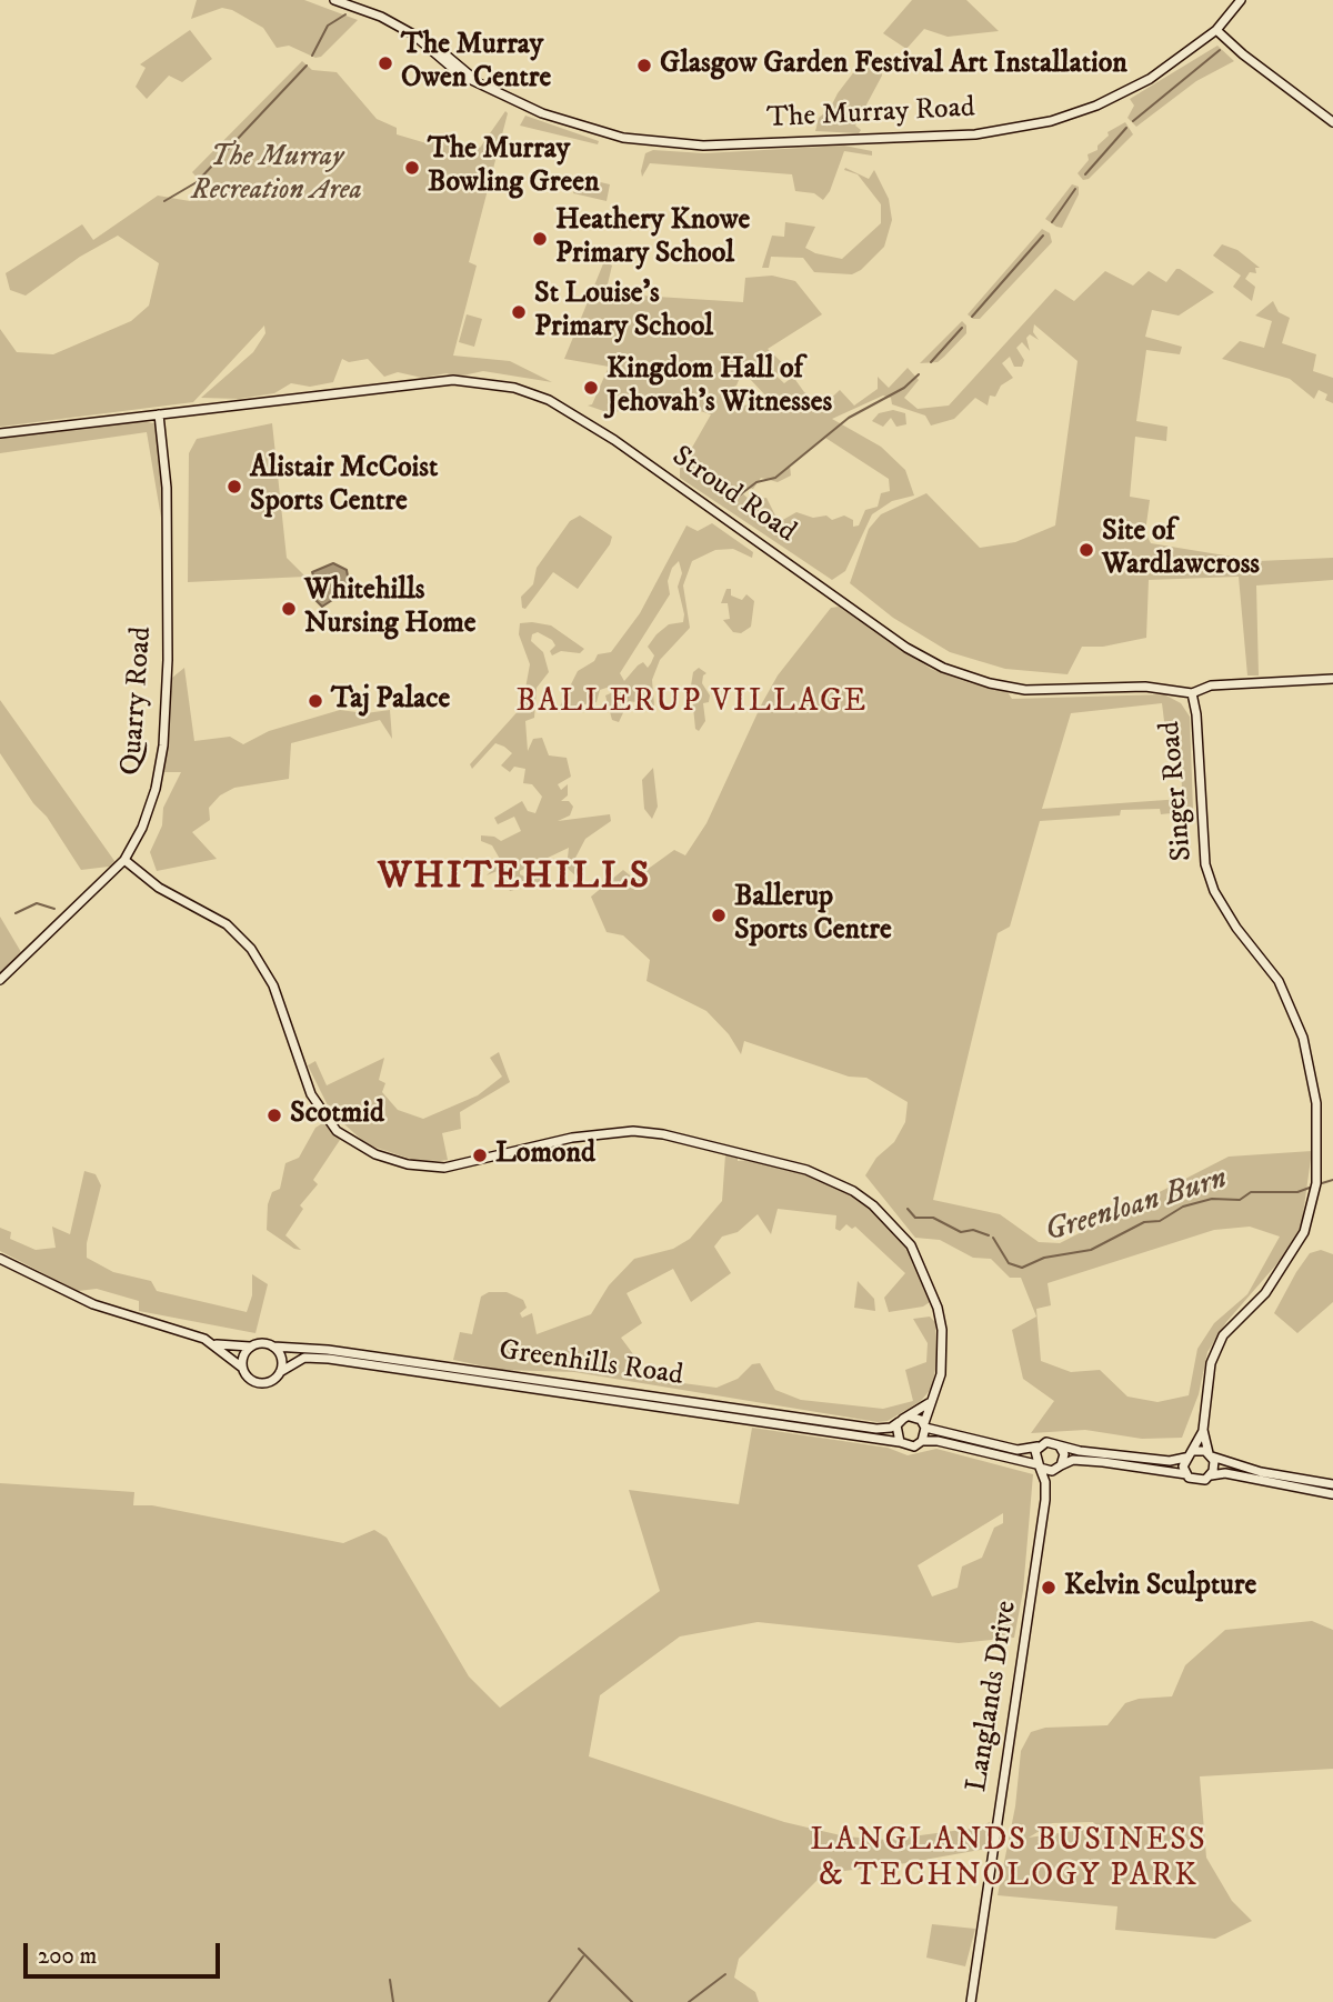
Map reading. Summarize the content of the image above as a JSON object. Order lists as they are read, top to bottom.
{
  "streets": {
    "street": [
      "The Murray Road",
      "Stroud Road",
      "Quarry Road",
      "Singer Road",
      "Greenhills Road",
      "Langlands Drive"
    ]
  },
  "crossings": [
    ["Stroud Road", "Quarry Road"],
    ["Stroud Road", "Singer Road"]
  ],
  "districts": ["BALLERUP VILLAGE", "WHITEHILLS", "LANGLANDS BUSINESS & TECHNOLOGY PARK"],
  "water": ["Greenloan Burn"],
  "parks": ["The Murray Recreation Area"],
  "places": [
    "The Murray Owen Centre",
    "Glasgow Garden Festival Art Installation",
    "The Murray Bowling Green",
    "Heathery Knowe Primary School",
    "St Louise's Primary School",
    "Kingdom Hall of Jehovah's Witnesses",
    "Alistair McCoist Sports Centre",
    "Site of Wardlawcross",
    "Whitehills Nursing Home",
    "Taj Palace",
    "Ballerup Sports Centre",
    "Scotmid",
    "Lomond",
    "Kelvin Sculpture"
  ],
  "scale_bar": "200 m"
}
